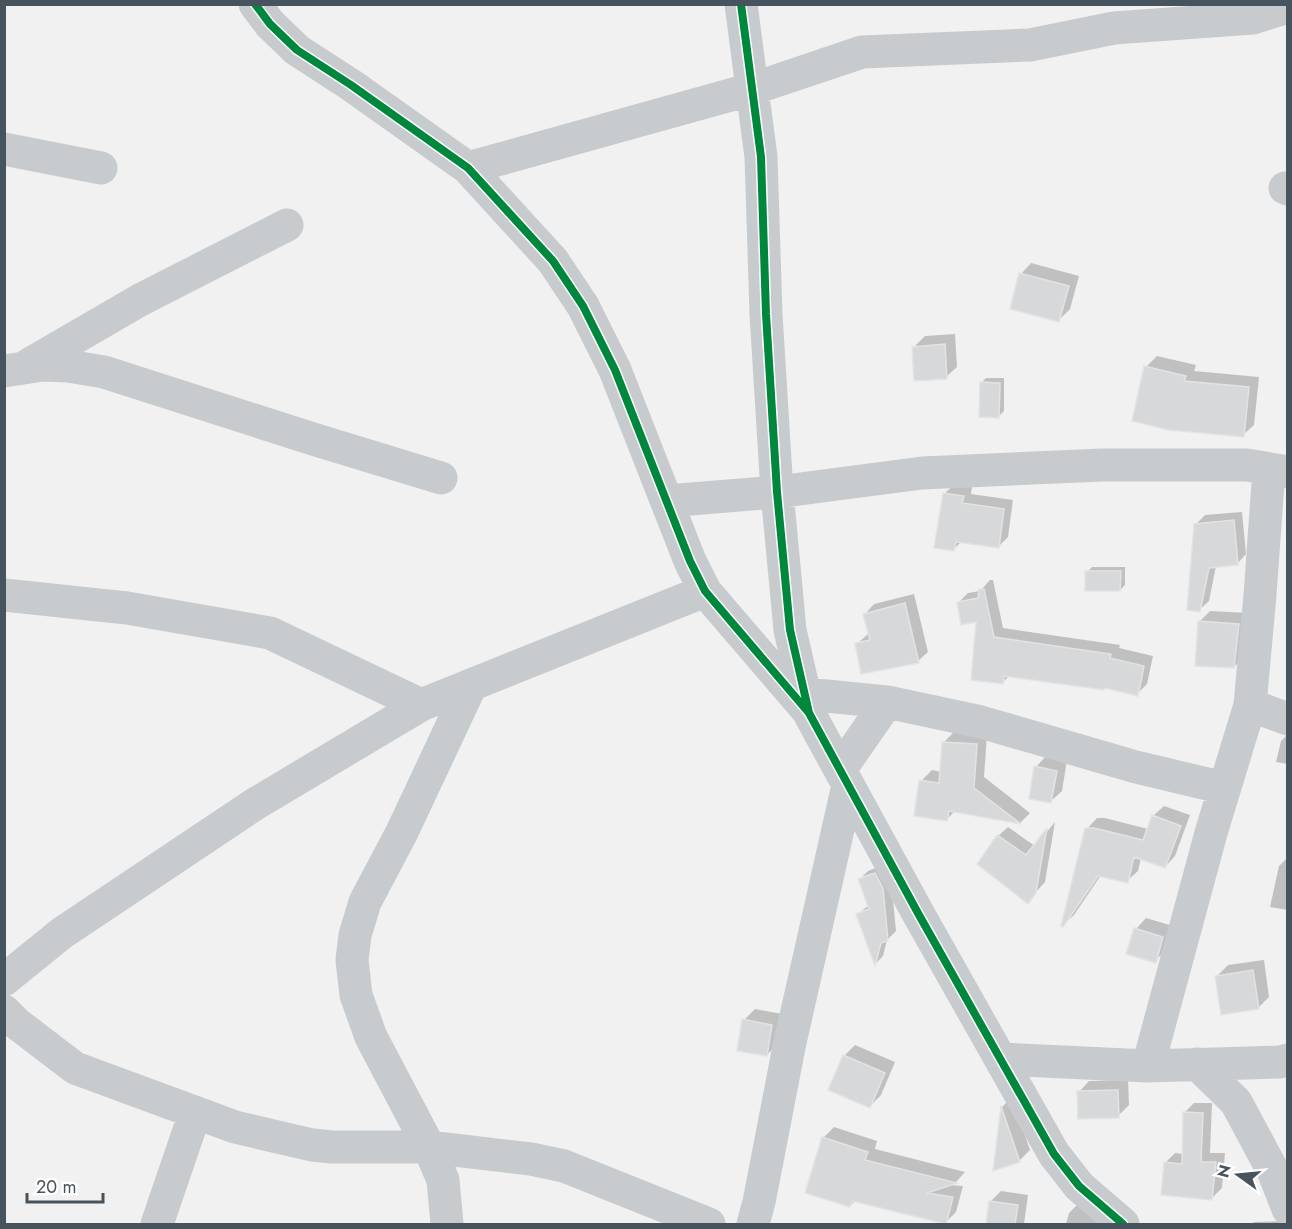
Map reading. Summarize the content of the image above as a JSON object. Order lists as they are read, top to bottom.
{
  "scale_bar": "20 m",
  "north": "left"
}
